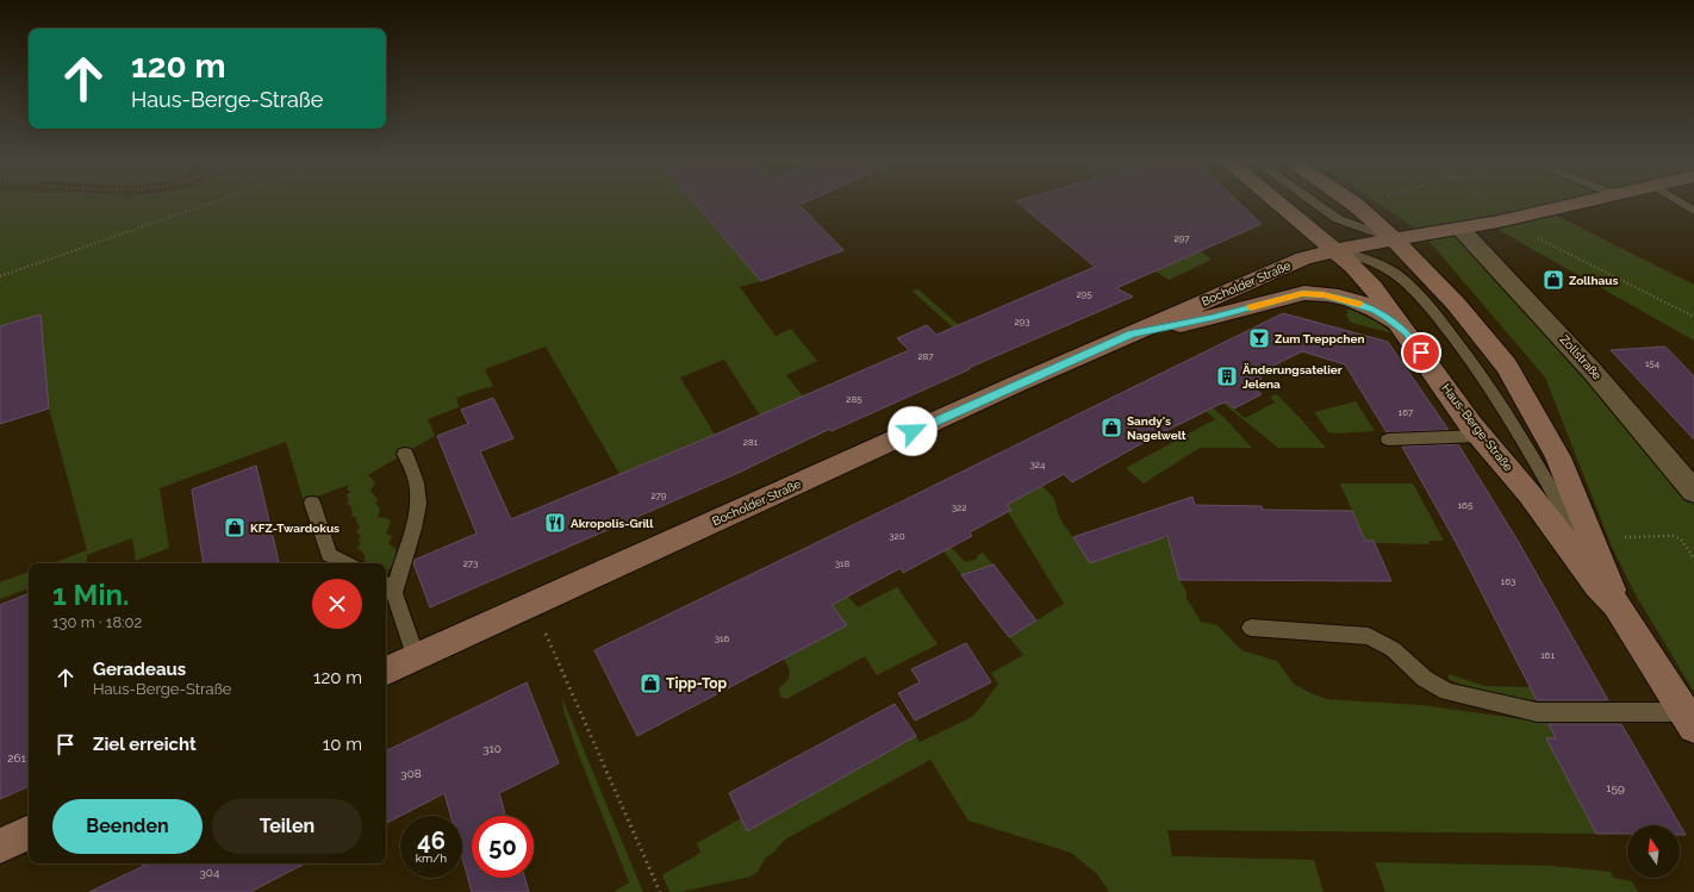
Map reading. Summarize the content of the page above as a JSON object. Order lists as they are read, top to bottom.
{
  "streets": {
    "main road": ["Bocholder Straße", "Haus-Berge-Straße"],
    "street": ["Zollstraße"]
  },
  "crossings": [
    ["Bocholder Straße", "Zollstraße"],
    ["Bocholder Straße", "Haus-Berge-Straße"]
  ],
  "places": {
    "shop": [
      "Zollhaus",
      "Sandy's Nagelwelt",
      "KFZ-Twardokus",
      "Tipp-Top"
    ],
    "bar": ["Zum Treppchen"],
    "building": ["Änderungsatelier Jelena"],
    "restaurant": ["Akropolis-Grill"]
  },
  "house_numbers": [
    "297",
    "295",
    "293",
    "287",
    "154",
    "285",
    "167",
    "281",
    "324",
    "279",
    "165",
    "322",
    "320",
    "273",
    "318",
    "163",
    "316",
    "161",
    "310",
    "261",
    "308",
    "159",
    "304"
  ],
  "north": "top",
  "page": {
    "turn": ["120 m", "Haus-Berge-Straße"],
    "heading": ["1 Min.", "130 m · 18:02"],
    "list": [
      {
        "name": "Geradeaus",
        "note": "Haus-Berge-Straße",
        "value": "120 m"
      },
      {
        "name": "Ziel erreicht",
        "value": "10 m"
      }
    ],
    "buttons": ["Beenden", "Teilen"],
    "speed": "46 km/h",
    "limit": "50"
  }
}
